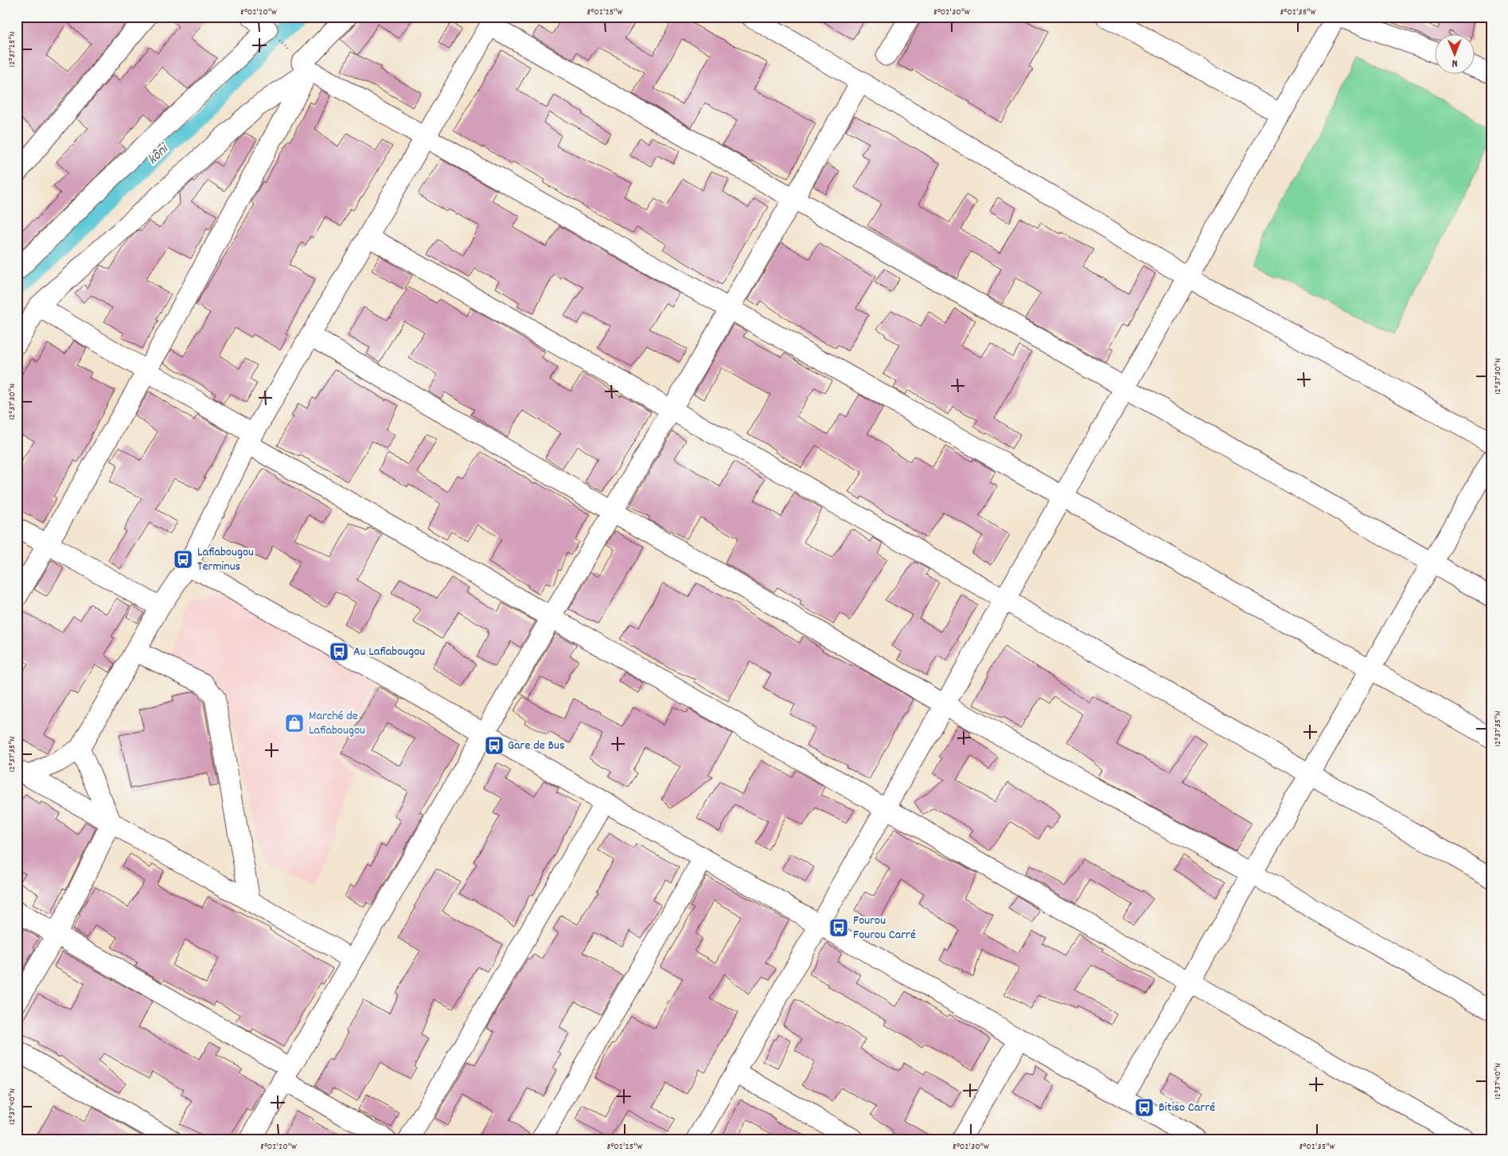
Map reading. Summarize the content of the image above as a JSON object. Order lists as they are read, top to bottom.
{
  "water": ["kôni"],
  "places": {
    "bus stop": [
      "Lafiabougou Terminus",
      "Au Lafiabougou",
      "Gare de Bus",
      "Fourou Fourou Carré",
      "Bitiso Carré"
    ],
    "shop": ["Marché de Lafiabougou"]
  },
  "north": "bottom",
  "coordinates": [
    "8°02'20\"W",
    "8°02'25\"W",
    "8°02'30\"W",
    "8°02'35\"W",
    "12°37'25\"N",
    "12°37'30\"N",
    "12°37'35\"N",
    "12°37'40\"N"
  ]
}
